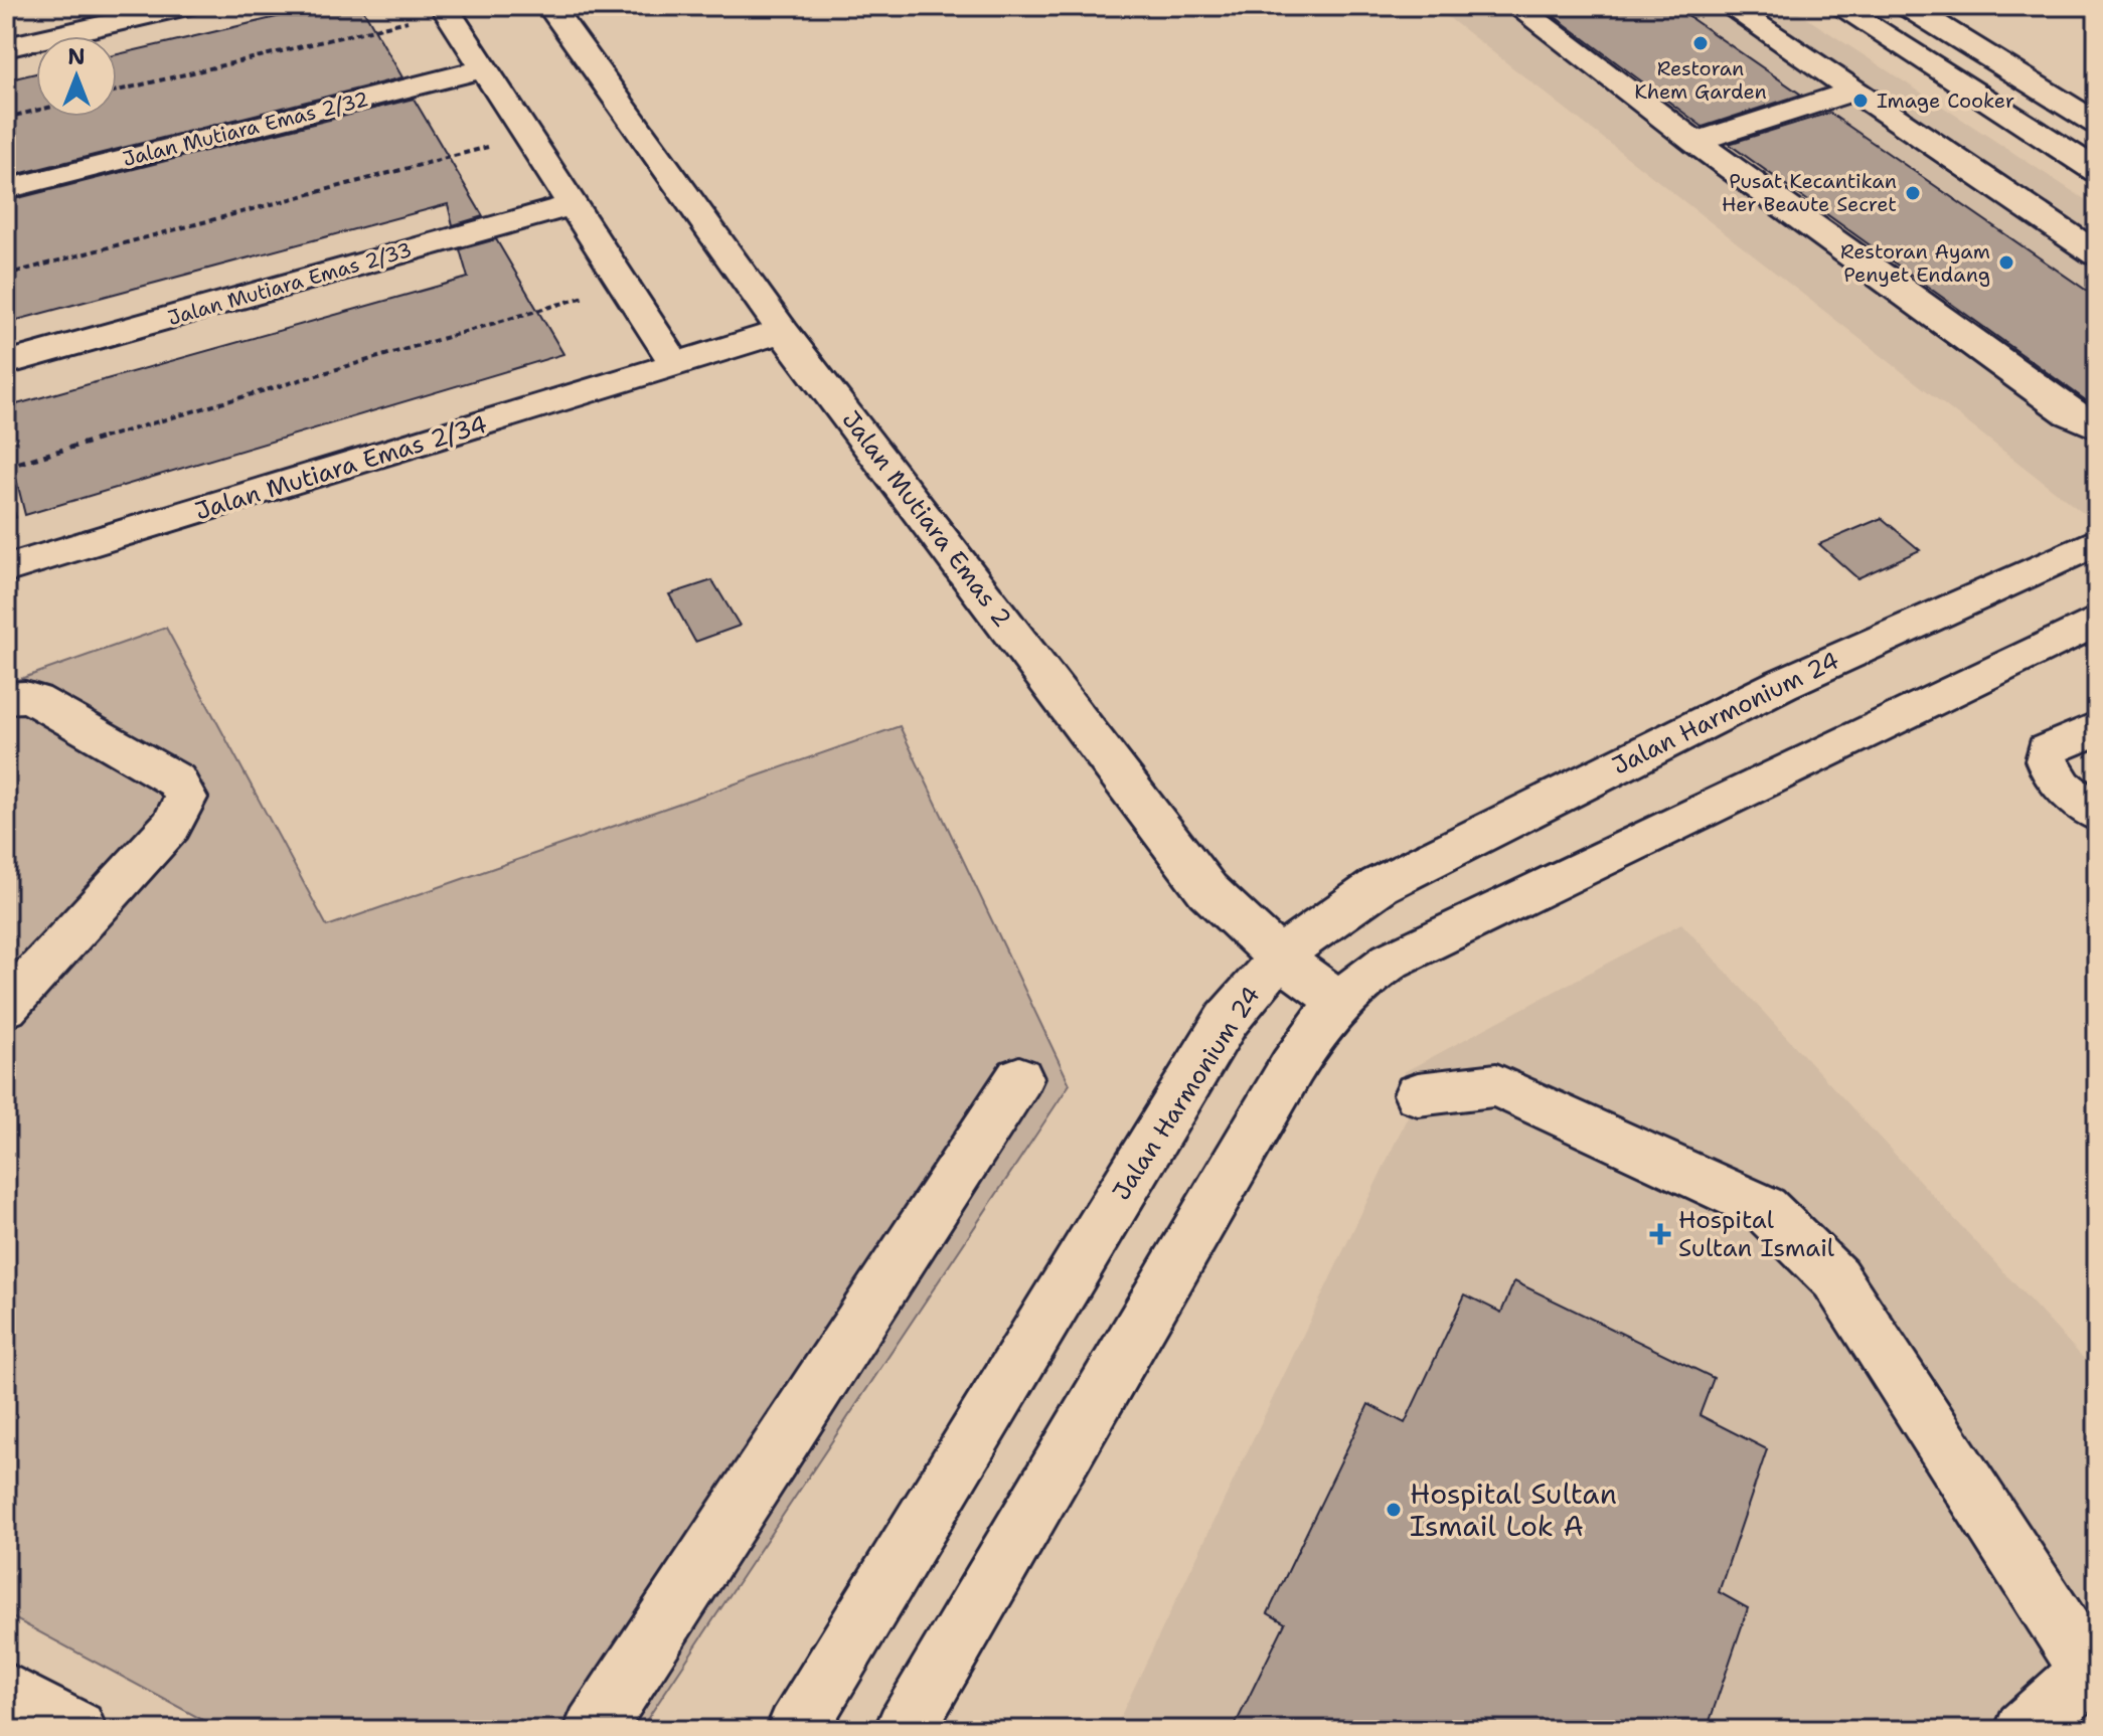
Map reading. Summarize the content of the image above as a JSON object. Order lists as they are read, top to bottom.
{
  "streets": {
    "street": [
      "Jalan Mutiara Emas 2/32",
      "Jalan Mutiara Emas 2/33",
      "Jalan Mutiara Emas 2/34",
      "Jalan Mutiara Emas 2",
      "Jalan Harmonium 24"
    ]
  },
  "crossings": [
    ["Jalan Mutiara Emas 2/34", "Jalan Mutiara Emas 2"],
    ["Jalan Mutiara Emas 2", "Jalan Harmonium 24"]
  ],
  "places": {
    "other": [
      "Restoran Khem Garden",
      "Image Cooker",
      "Pusat Kecantikan Her Beaute Secret",
      "Restoran Ayam Penyet Endang",
      "Hospital Sultan Ismail Lok A"
    ],
    "health": ["Hospital Sultan Ismail"]
  },
  "north": "top"
}
